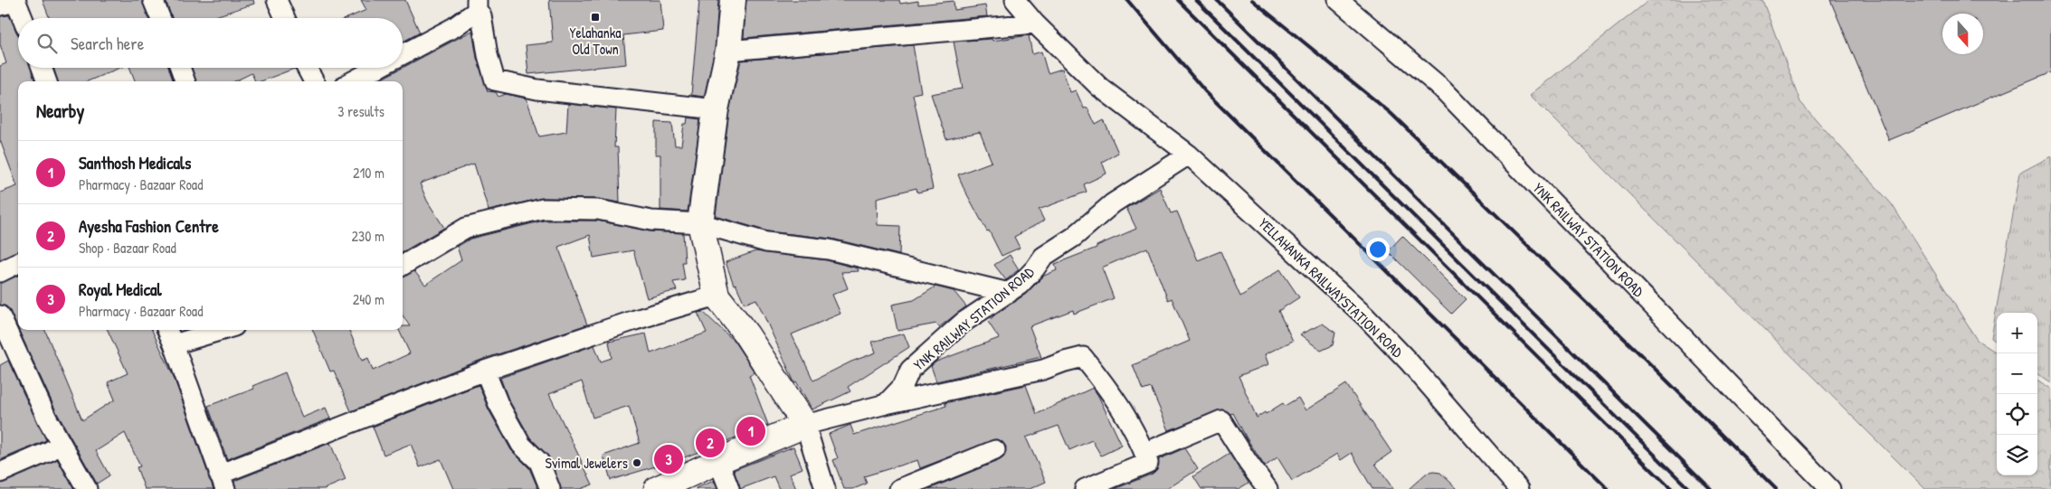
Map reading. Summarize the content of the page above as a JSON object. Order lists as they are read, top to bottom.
{
  "streets": {
    "street": ["YNK RAILWAY STATION ROAD", "YELLAHANKA RAILWAYSTATION ROAD"]
  },
  "crossings": [
    ["YNK RAILWAY STATION ROAD", "YELLAHANKA RAILWAYSTATION ROAD"]
  ],
  "places": {
    "transit": ["Yelahanka Old Town"],
    "other": ["Svimal Jewelers"]
  },
  "north": "bottom",
  "page": {
    "search": "Search here",
    "heading": ["Nearby", "3 results"],
    "list": [
      {
        "mark": "1",
        "name": "Santhosh Medicals",
        "note": "Pharmacy · Bazaar Road",
        "value": "210 m"
      },
      {
        "mark": "2",
        "name": "Ayesha Fashion Centre",
        "note": "Shop · Bazaar Road",
        "value": "230 m"
      },
      {
        "mark": "3",
        "name": "Royal Medical",
        "note": "Pharmacy · Bazaar Road",
        "value": "240 m"
      }
    ],
    "map_buttons": ["+", "−"],
    "pins": ["1", "2", "3"]
  }
}
